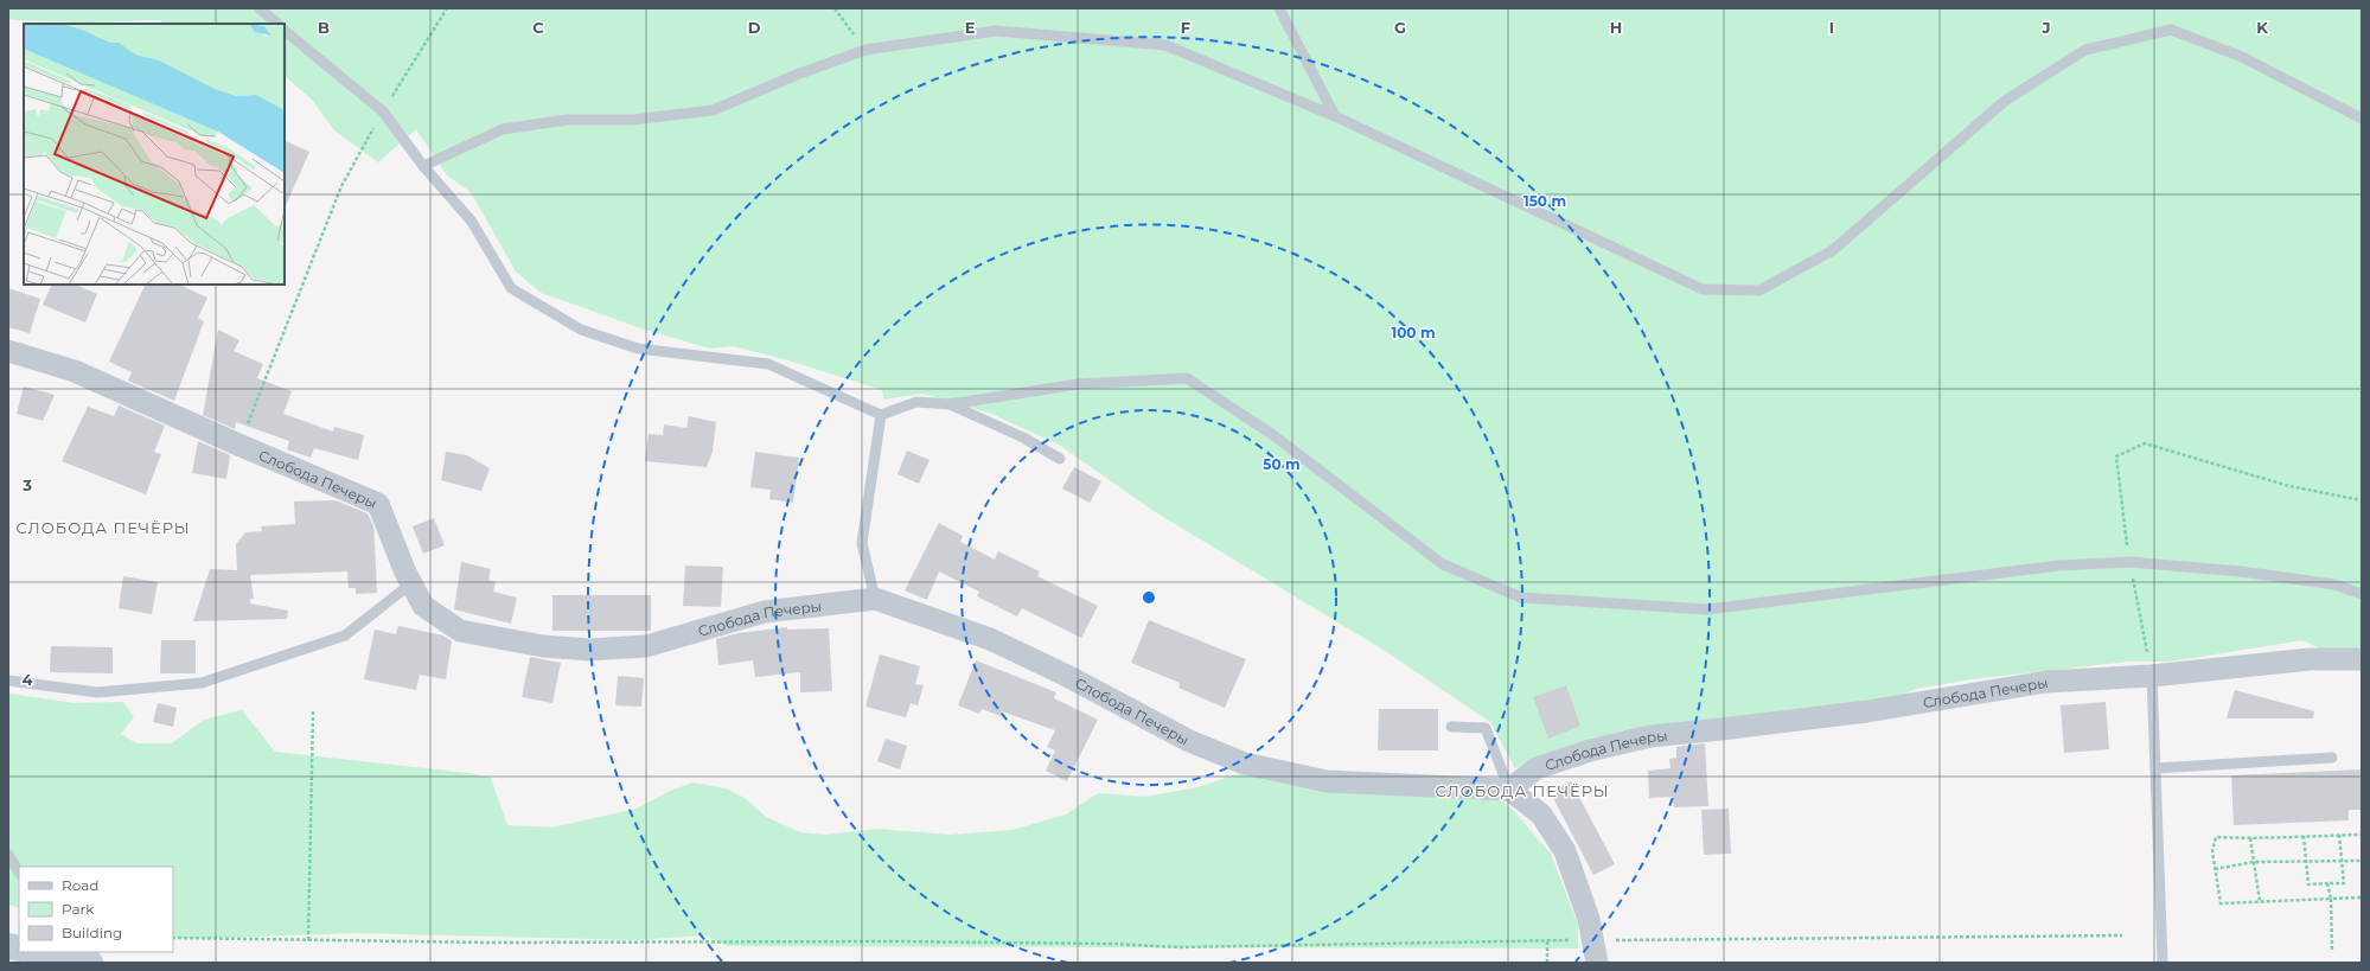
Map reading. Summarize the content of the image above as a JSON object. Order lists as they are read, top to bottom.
{
  "streets": {
    "street": ["Слобода Печеры"]
  },
  "districts": ["СЛОБОДА ПЕЧЁРЫ", "СЛОБОДА ПЕЧЁРЫ"],
  "legend": ["Road", "Park", "Building"],
  "grid": {
    "columns": [
      "B",
      "C",
      "D",
      "E",
      "F",
      "G",
      "H",
      "I",
      "J",
      "K"
    ],
    "rows": ["3", "4"]
  },
  "rings": ["150 m", "100 m", "50 m"]
}
